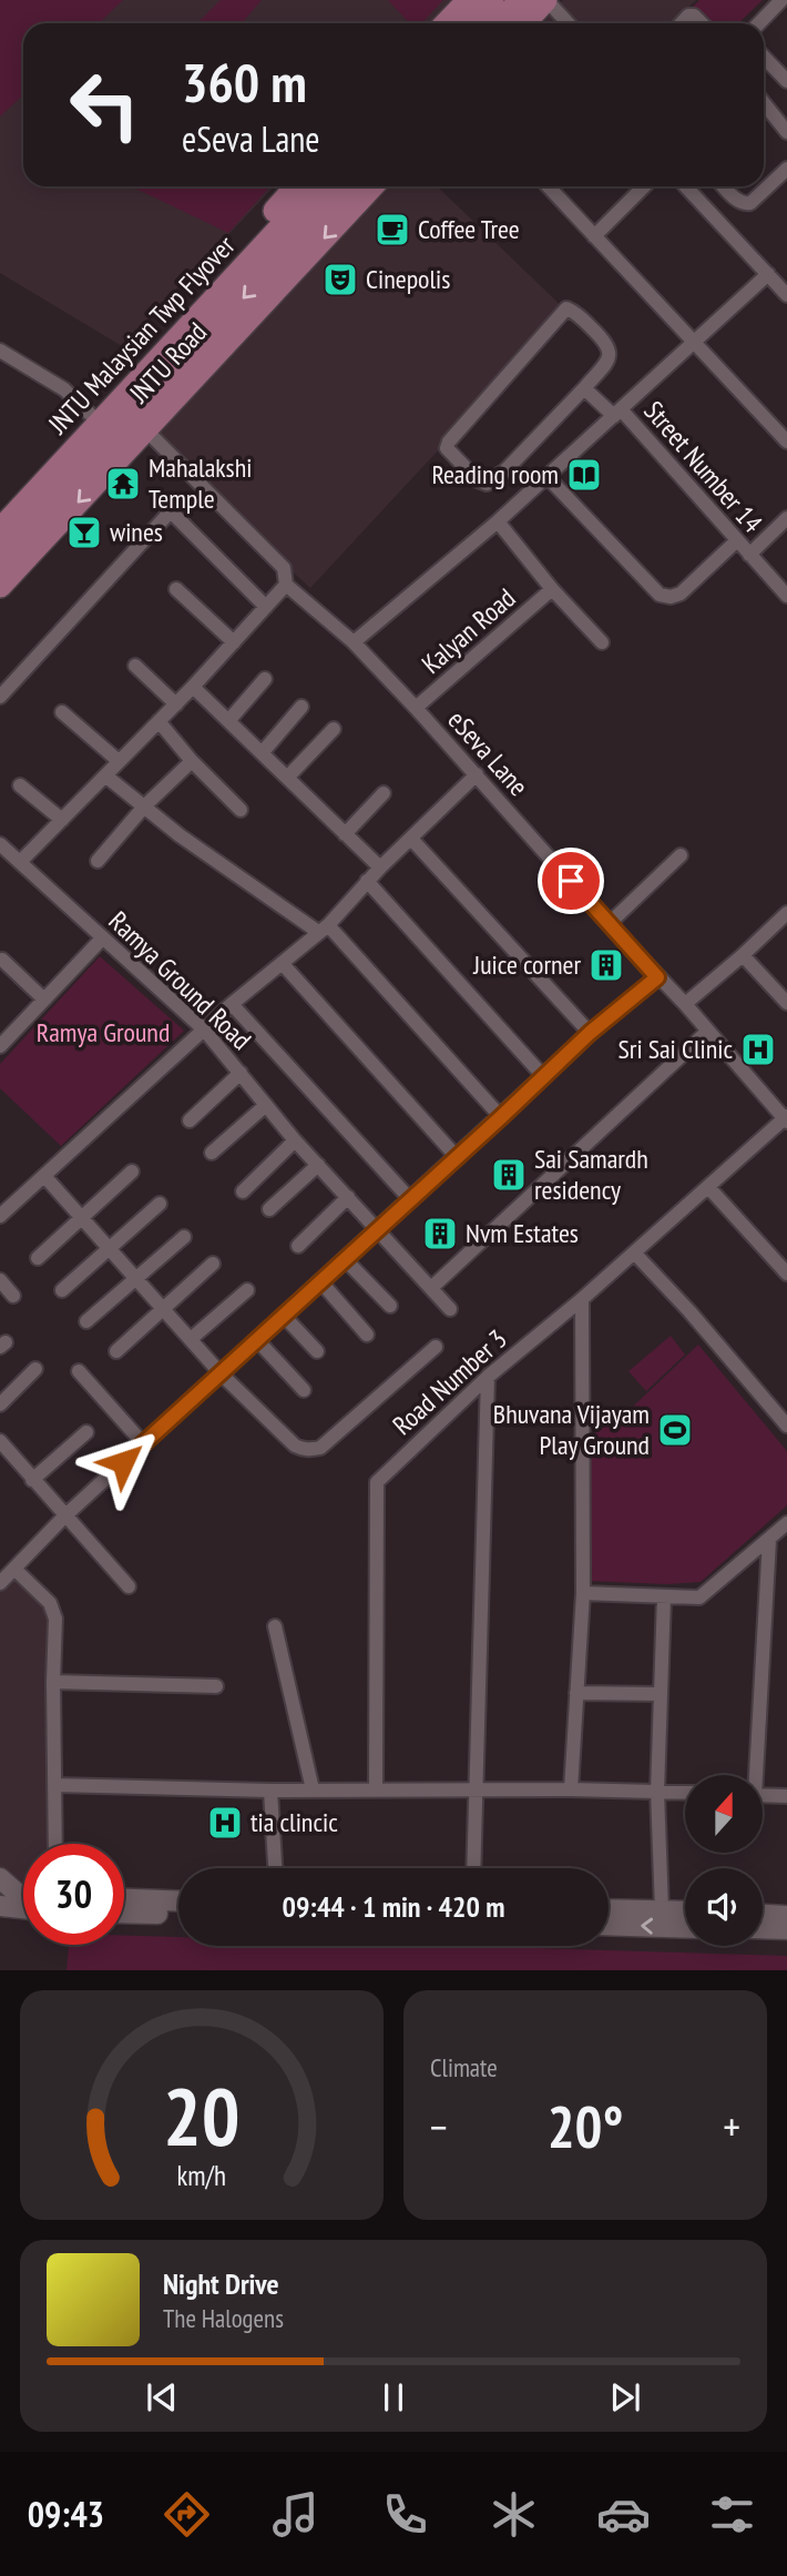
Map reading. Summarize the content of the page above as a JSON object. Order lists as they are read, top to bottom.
{
  "streets": {
    "main road": ["JNTU Malaysian Twp Flyover", "JNTU Road"],
    "street": [
      "Street Number 14",
      "Kalyan Road",
      "eSeva Lane",
      "Ramya Ground Road",
      "Road Number 3"
    ]
  },
  "crossings": [
    ["JNTU Road", "eSeva Lane"],
    ["Kalyan Road", "eSeva Lane"],
    ["eSeva Lane", "Road Number 3"]
  ],
  "parks": ["Ramya Ground"],
  "places": {
    "cafe": ["Coffee Tree"],
    "theatre": ["Cinepolis"],
    "library": ["Reading room"],
    "temple": ["Mahalakshi Temple"],
    "bar": ["wines"],
    "building": ["Juice corner", "Sai Samardh residency", "Nvm Estates"],
    "hospital": ["Sri Sai Clinic", "tia clincic"],
    "sports": ["Bhuvana Vijayam Play Ground"]
  },
  "north": "top",
  "page": {
    "turn": ["360 m", "eSeva Lane"],
    "limit": "30",
    "trip": "09:44 · 1 min · 420 m",
    "tile": "Climate",
    "heat": ["−", "20°", "+"],
    "song": ["Night Drive", "The Halogens"],
    "tabs": "09:43",
    "gauge": ["20", "km/h"]
  }
}
